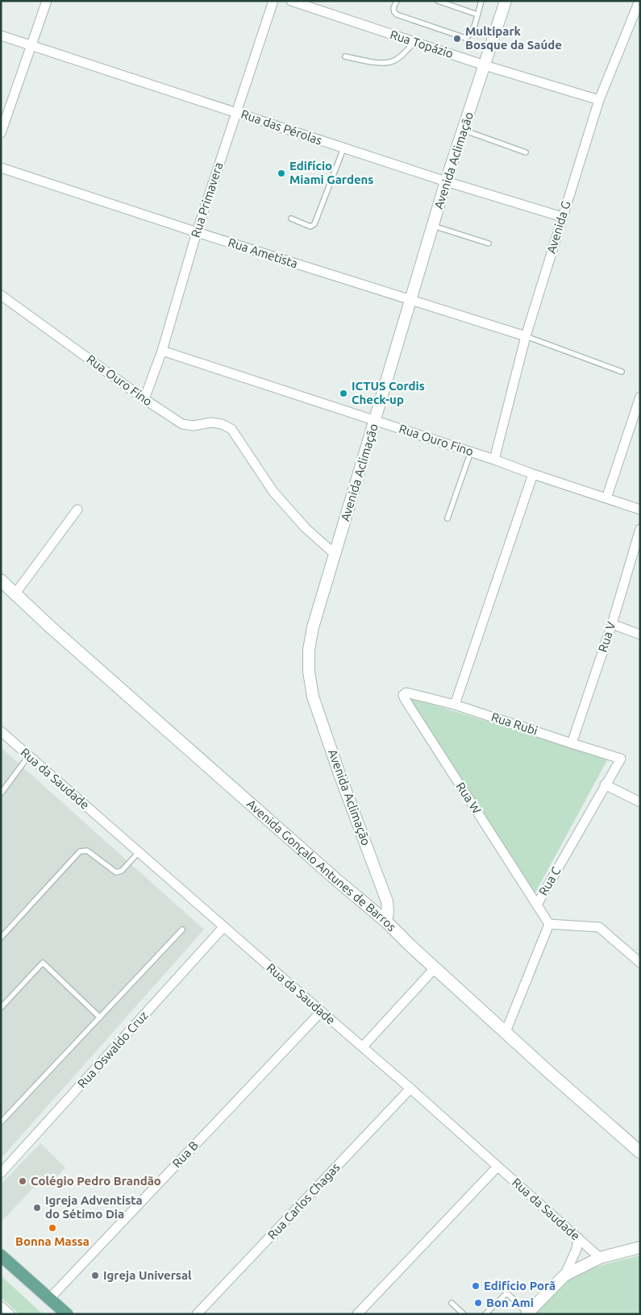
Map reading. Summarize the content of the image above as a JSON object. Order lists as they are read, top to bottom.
{
  "streets": {
    "main road": ["Avenida Gonçalo Antunes de Barros"],
    "street": [
      "Rua Topázio",
      "Rua das Pérolas",
      "Avenida Aclimação",
      "Rua Primavera",
      "Avenida G",
      "Rua Ametista",
      "Rua Ouro Fino",
      "Rua V",
      "Rua Rubi",
      "Rua da Saudade",
      "Rua W",
      "Rua C",
      "Rua Oswaldo Cruz",
      "Rua B",
      "Rua Carlos Chagas"
    ]
  },
  "crossings": [
    ["Rua Topázio", "Avenida Aclimação"],
    ["Rua Topázio", "Avenida G"],
    ["Rua das Pérolas", "Avenida Aclimação"],
    ["Rua das Pérolas", "Rua Primavera"],
    ["Rua das Pérolas", "Avenida G"],
    ["Avenida Aclimação", "Rua Ametista"],
    ["Avenida Aclimação", "Rua Ouro Fino"],
    ["Avenida Aclimação", "Avenida Gonçalo Antunes de Barros"],
    ["Rua Primavera", "Rua Ametista"],
    ["Rua Primavera", "Rua Ouro Fino"],
    ["Avenida G", "Rua Ametista"],
    ["Avenida G", "Rua Ouro Fino"],
    ["Rua V", "Rua Rubi"],
    ["Rua Rubi", "Rua W"],
    ["Rua Rubi", "Rua C"],
    ["Rua da Saudade", "Rua Oswaldo Cruz"],
    ["Rua da Saudade", "Rua B"],
    ["Rua da Saudade", "Rua Carlos Chagas"],
    ["Rua W", "Rua C"]
  ],
  "places": [
    "Multipark Bosque da Saúde",
    "Edifício Miami Gardens",
    "ICTUS Cordis Check-up",
    "Colégio Pedro Brandão",
    "Igreja Adventista do Sétimo Dia",
    "Bonna Massa",
    "Igreja Universal",
    "Edifício Porã",
    "Bon Ami"
  ]
}
